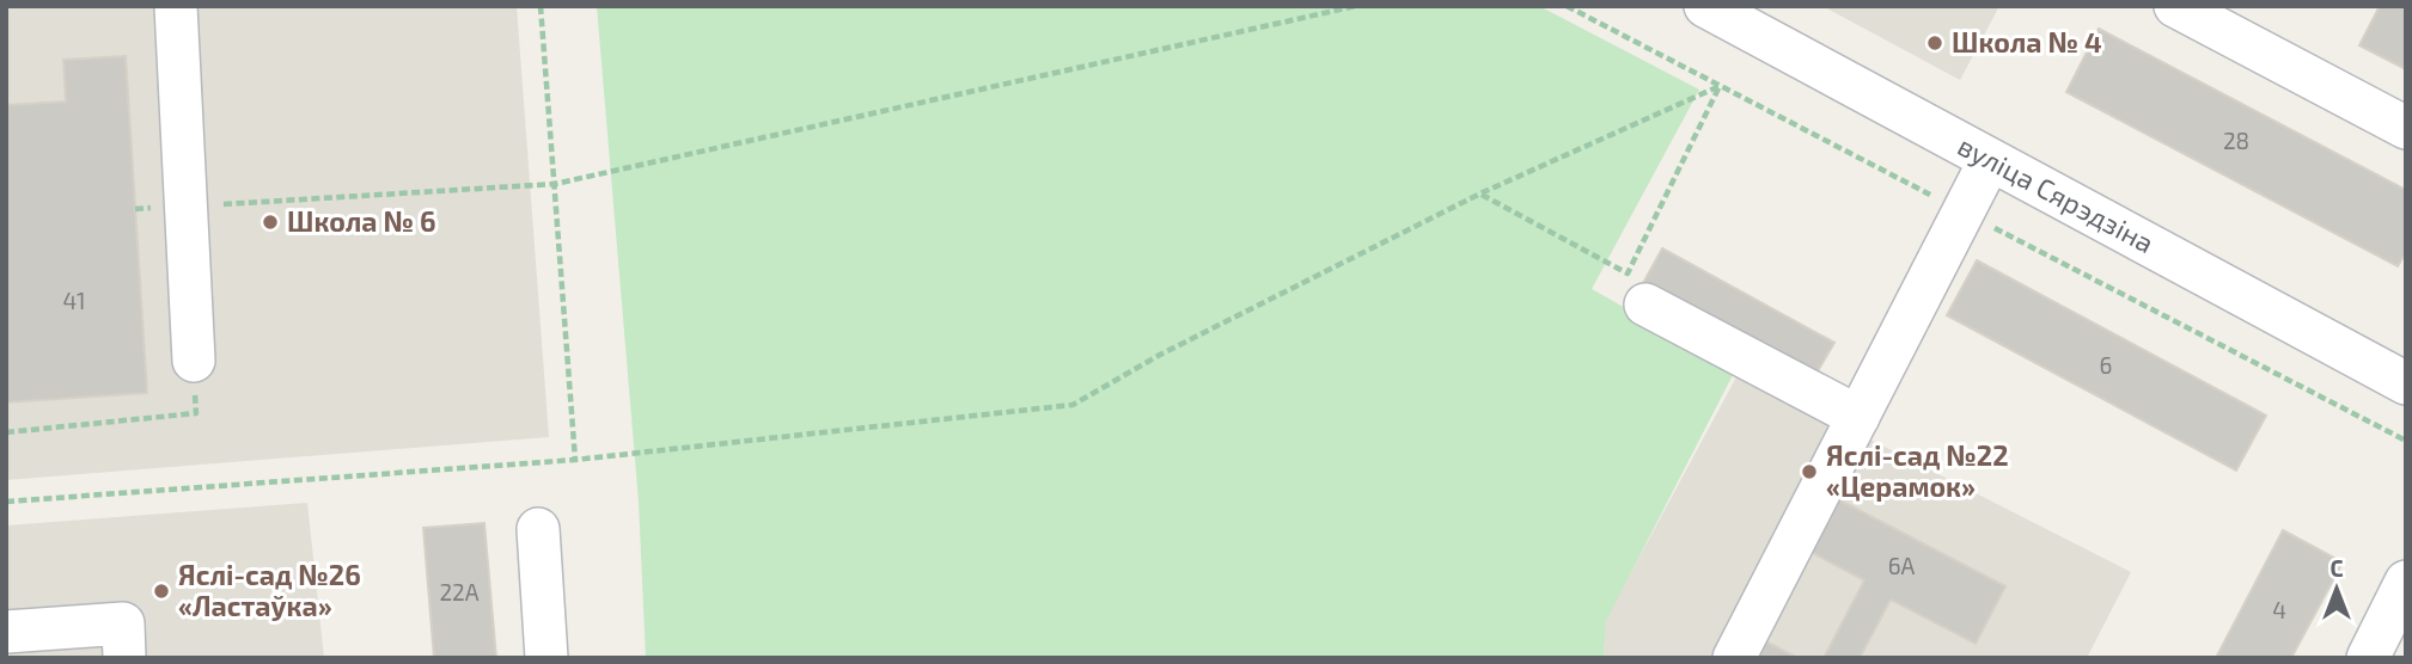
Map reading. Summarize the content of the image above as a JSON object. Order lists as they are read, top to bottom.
{
  "streets": {
    "street": ["вуліца Сярэдзіна"]
  },
  "places": [
    "Школа № 4",
    "Школа № 6",
    "Яслі-сад №22 «Церамок»",
    "Яслі-сад №26 «Ластаўка»"
  ],
  "house_numbers": [
    "28",
    "41",
    "6",
    "6А",
    "22А",
    "4"
  ],
  "north": "top"
}
